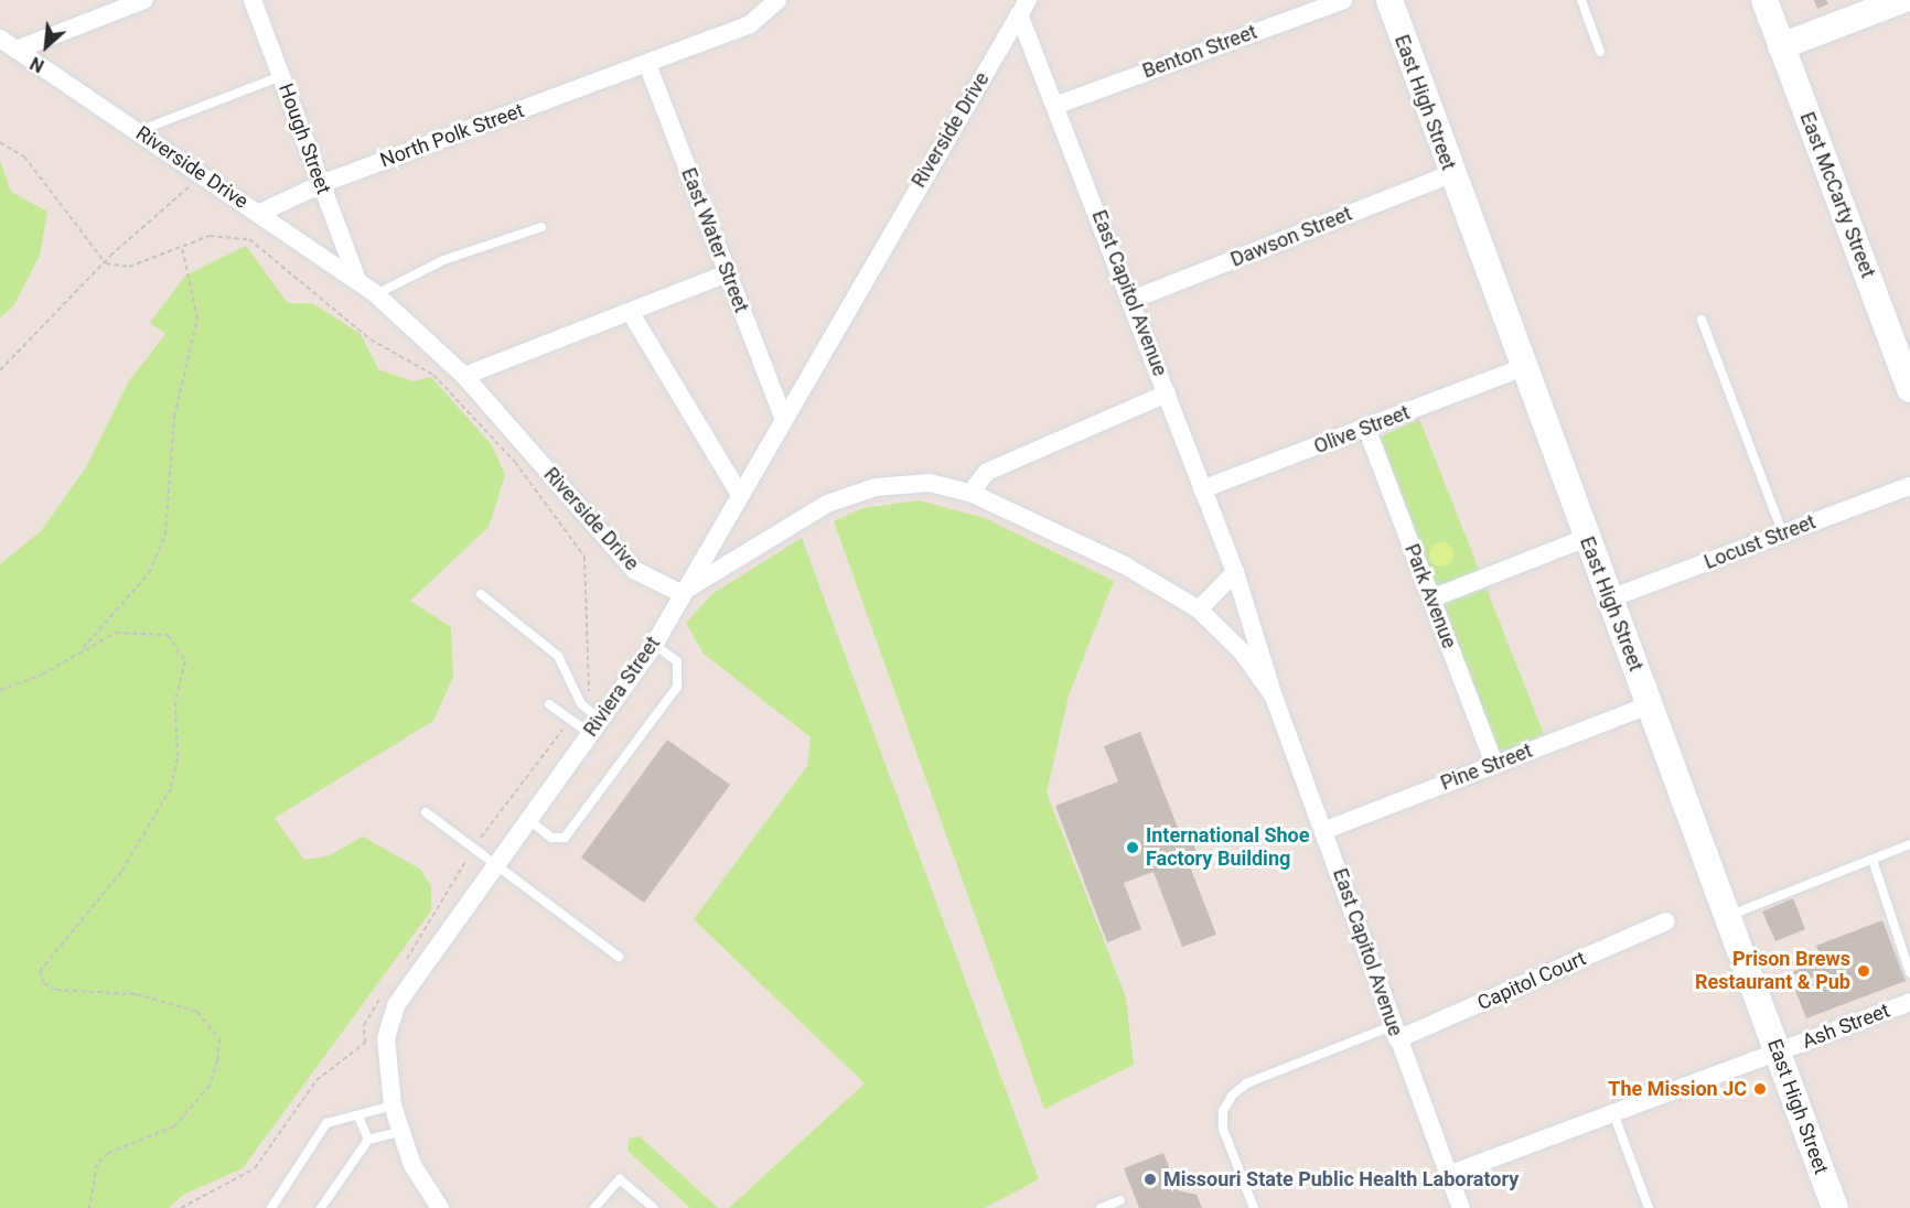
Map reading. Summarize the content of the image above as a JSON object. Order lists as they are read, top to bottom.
{
  "streets": {
    "main road": ["East High Street", "East McCarty Street"],
    "street": [
      "Benton Street",
      "Riverside Drive",
      "North Polk Street",
      "Hough Street",
      "Dawson Street",
      "East Water Street",
      "East Capitol Avenue",
      "Olive Street",
      "Locust Street",
      "Park Avenue",
      "Riviera Street",
      "Pine Street",
      "Capitol Court",
      "Ash Street"
    ]
  },
  "crossings": [
    ["Benton Street", "East Capitol Avenue"],
    ["East High Street", "Dawson Street"],
    ["East High Street", "Olive Street"],
    ["East High Street", "Locust Street"],
    ["East High Street", "Pine Street"],
    ["East High Street", "Ash Street"],
    ["Riverside Drive", "North Polk Street"],
    ["Riverside Drive", "Hough Street"],
    ["Riverside Drive", "East Water Street"],
    ["Riverside Drive", "East Capitol Avenue"],
    ["Riverside Drive", "Riviera Street"],
    ["North Polk Street", "Hough Street"],
    ["North Polk Street", "East Water Street"],
    ["Dawson Street", "East Capitol Avenue"],
    ["East Capitol Avenue", "Olive Street"],
    ["East Capitol Avenue", "Pine Street"],
    ["East Capitol Avenue", "Capitol Court"],
    ["East Capitol Avenue", "Ash Street"],
    ["Olive Street", "Park Avenue"],
    ["Park Avenue", "Pine Street"]
  ],
  "places": [
    "International Shoe Factory Building",
    "Prison Brews Restaurant & Pub",
    "The Mission JC",
    "Missouri State Public Health Laboratory"
  ],
  "north": "bottom left"
}
